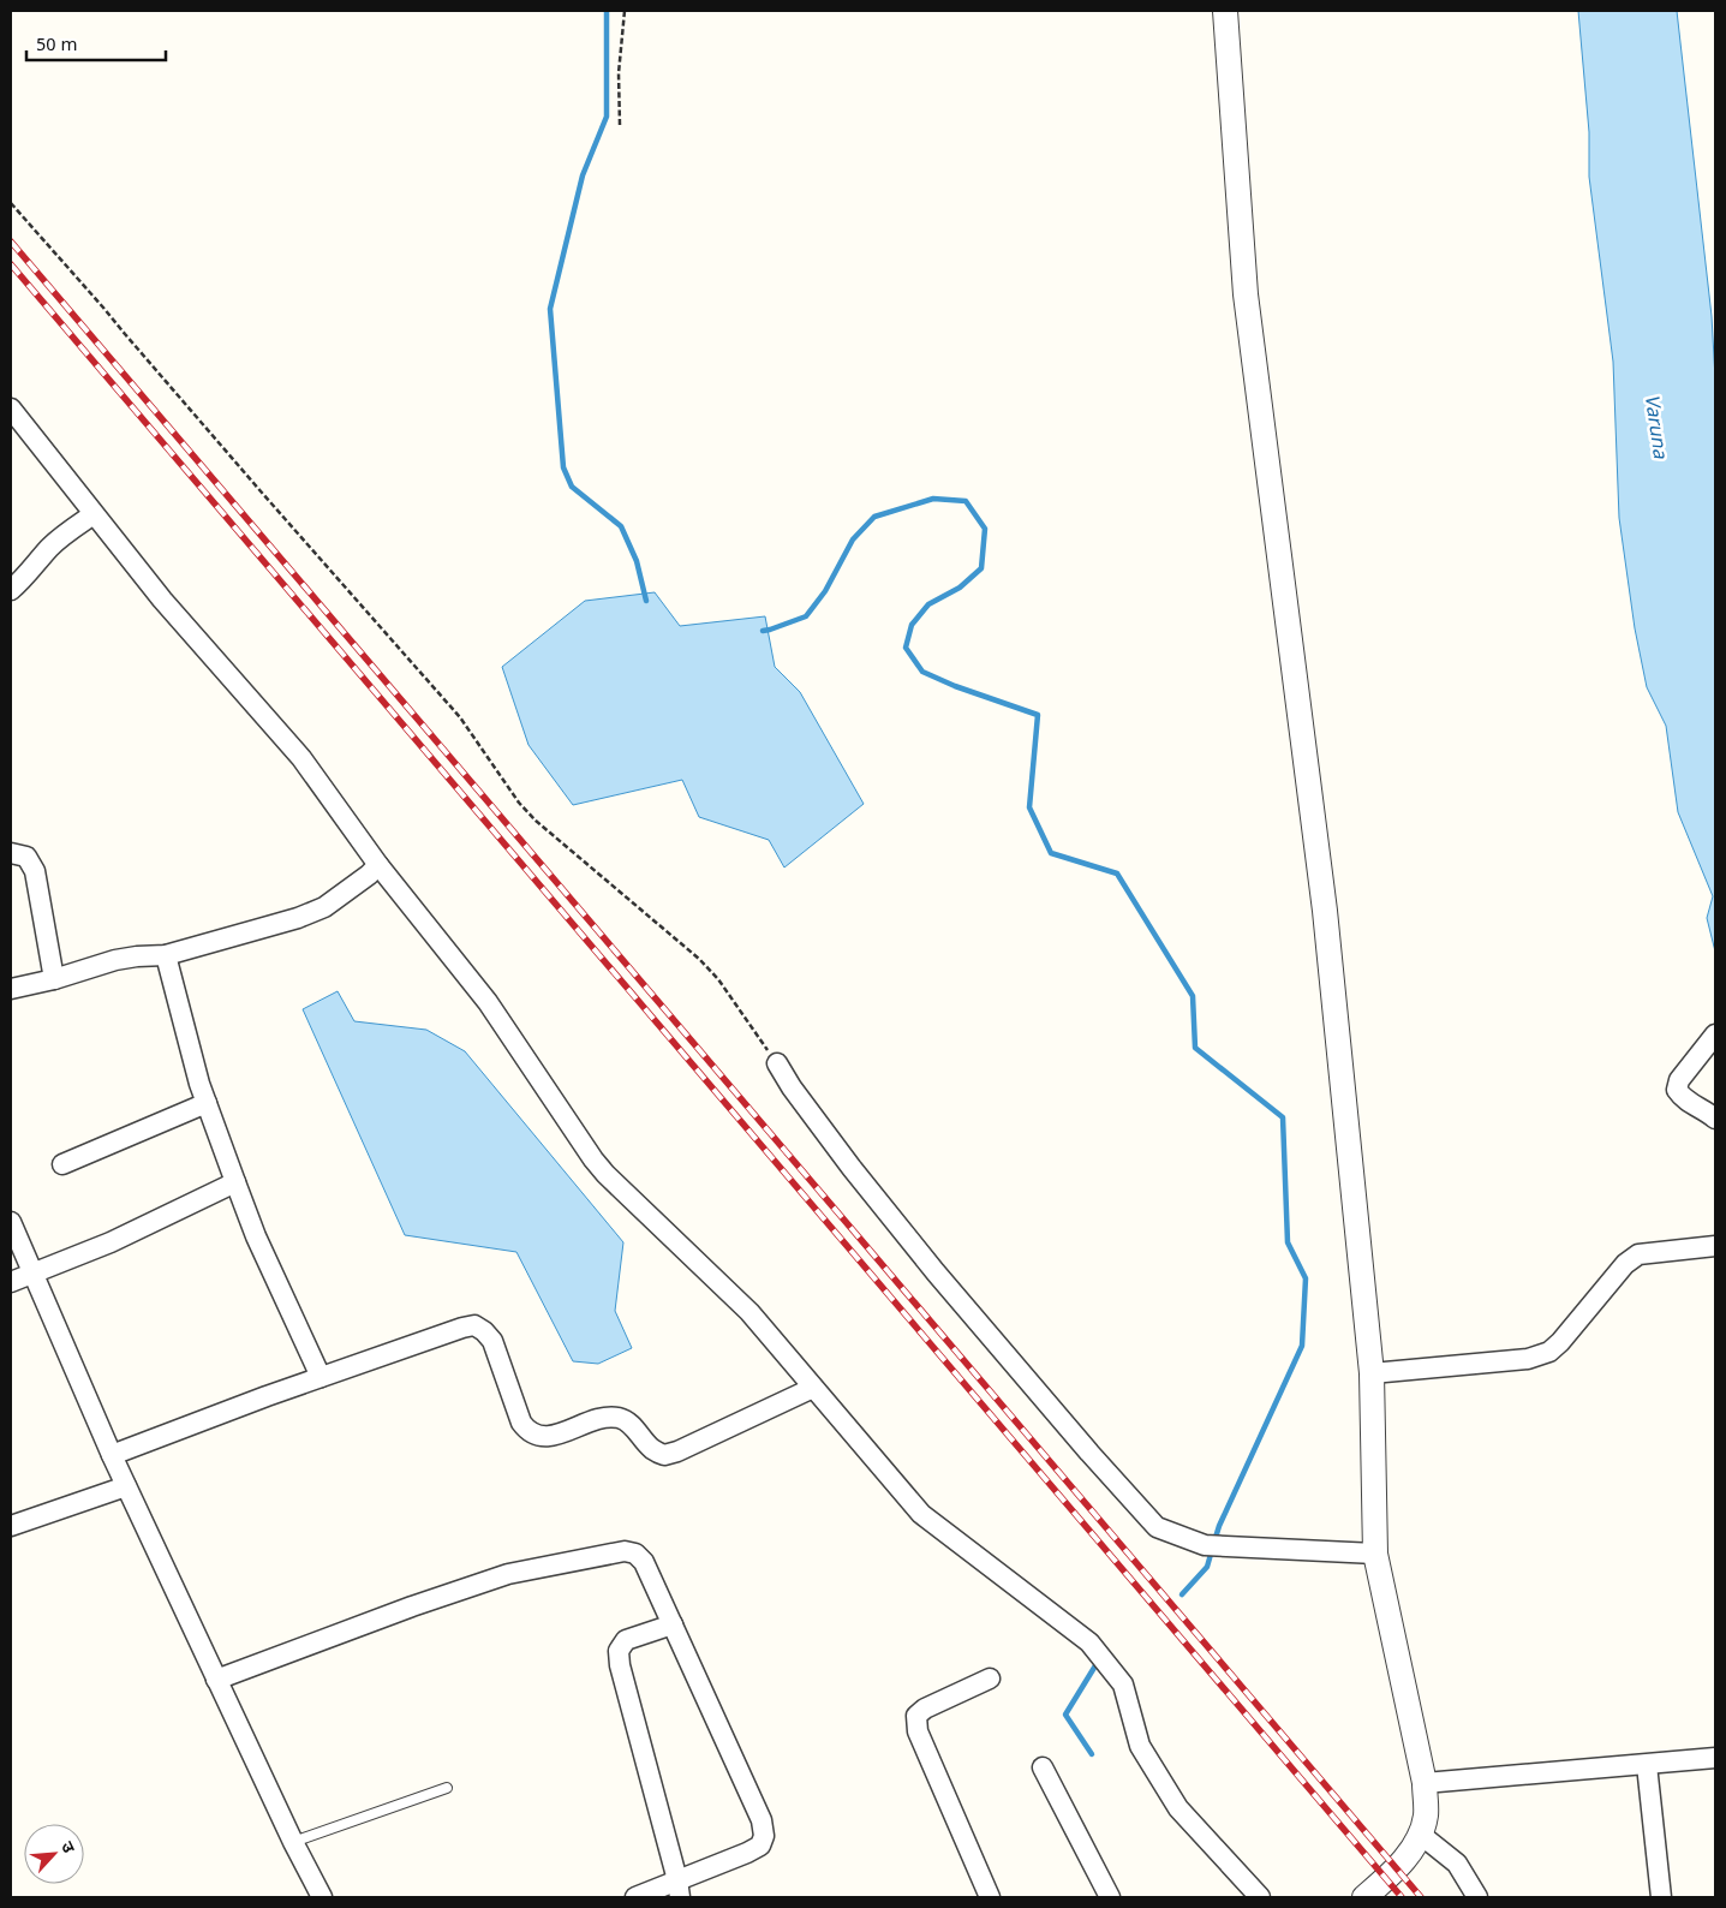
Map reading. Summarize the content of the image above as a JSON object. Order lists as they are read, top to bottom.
{
  "water": ["Varuna"],
  "scale_bar": "50 m",
  "north": "top right"
}
